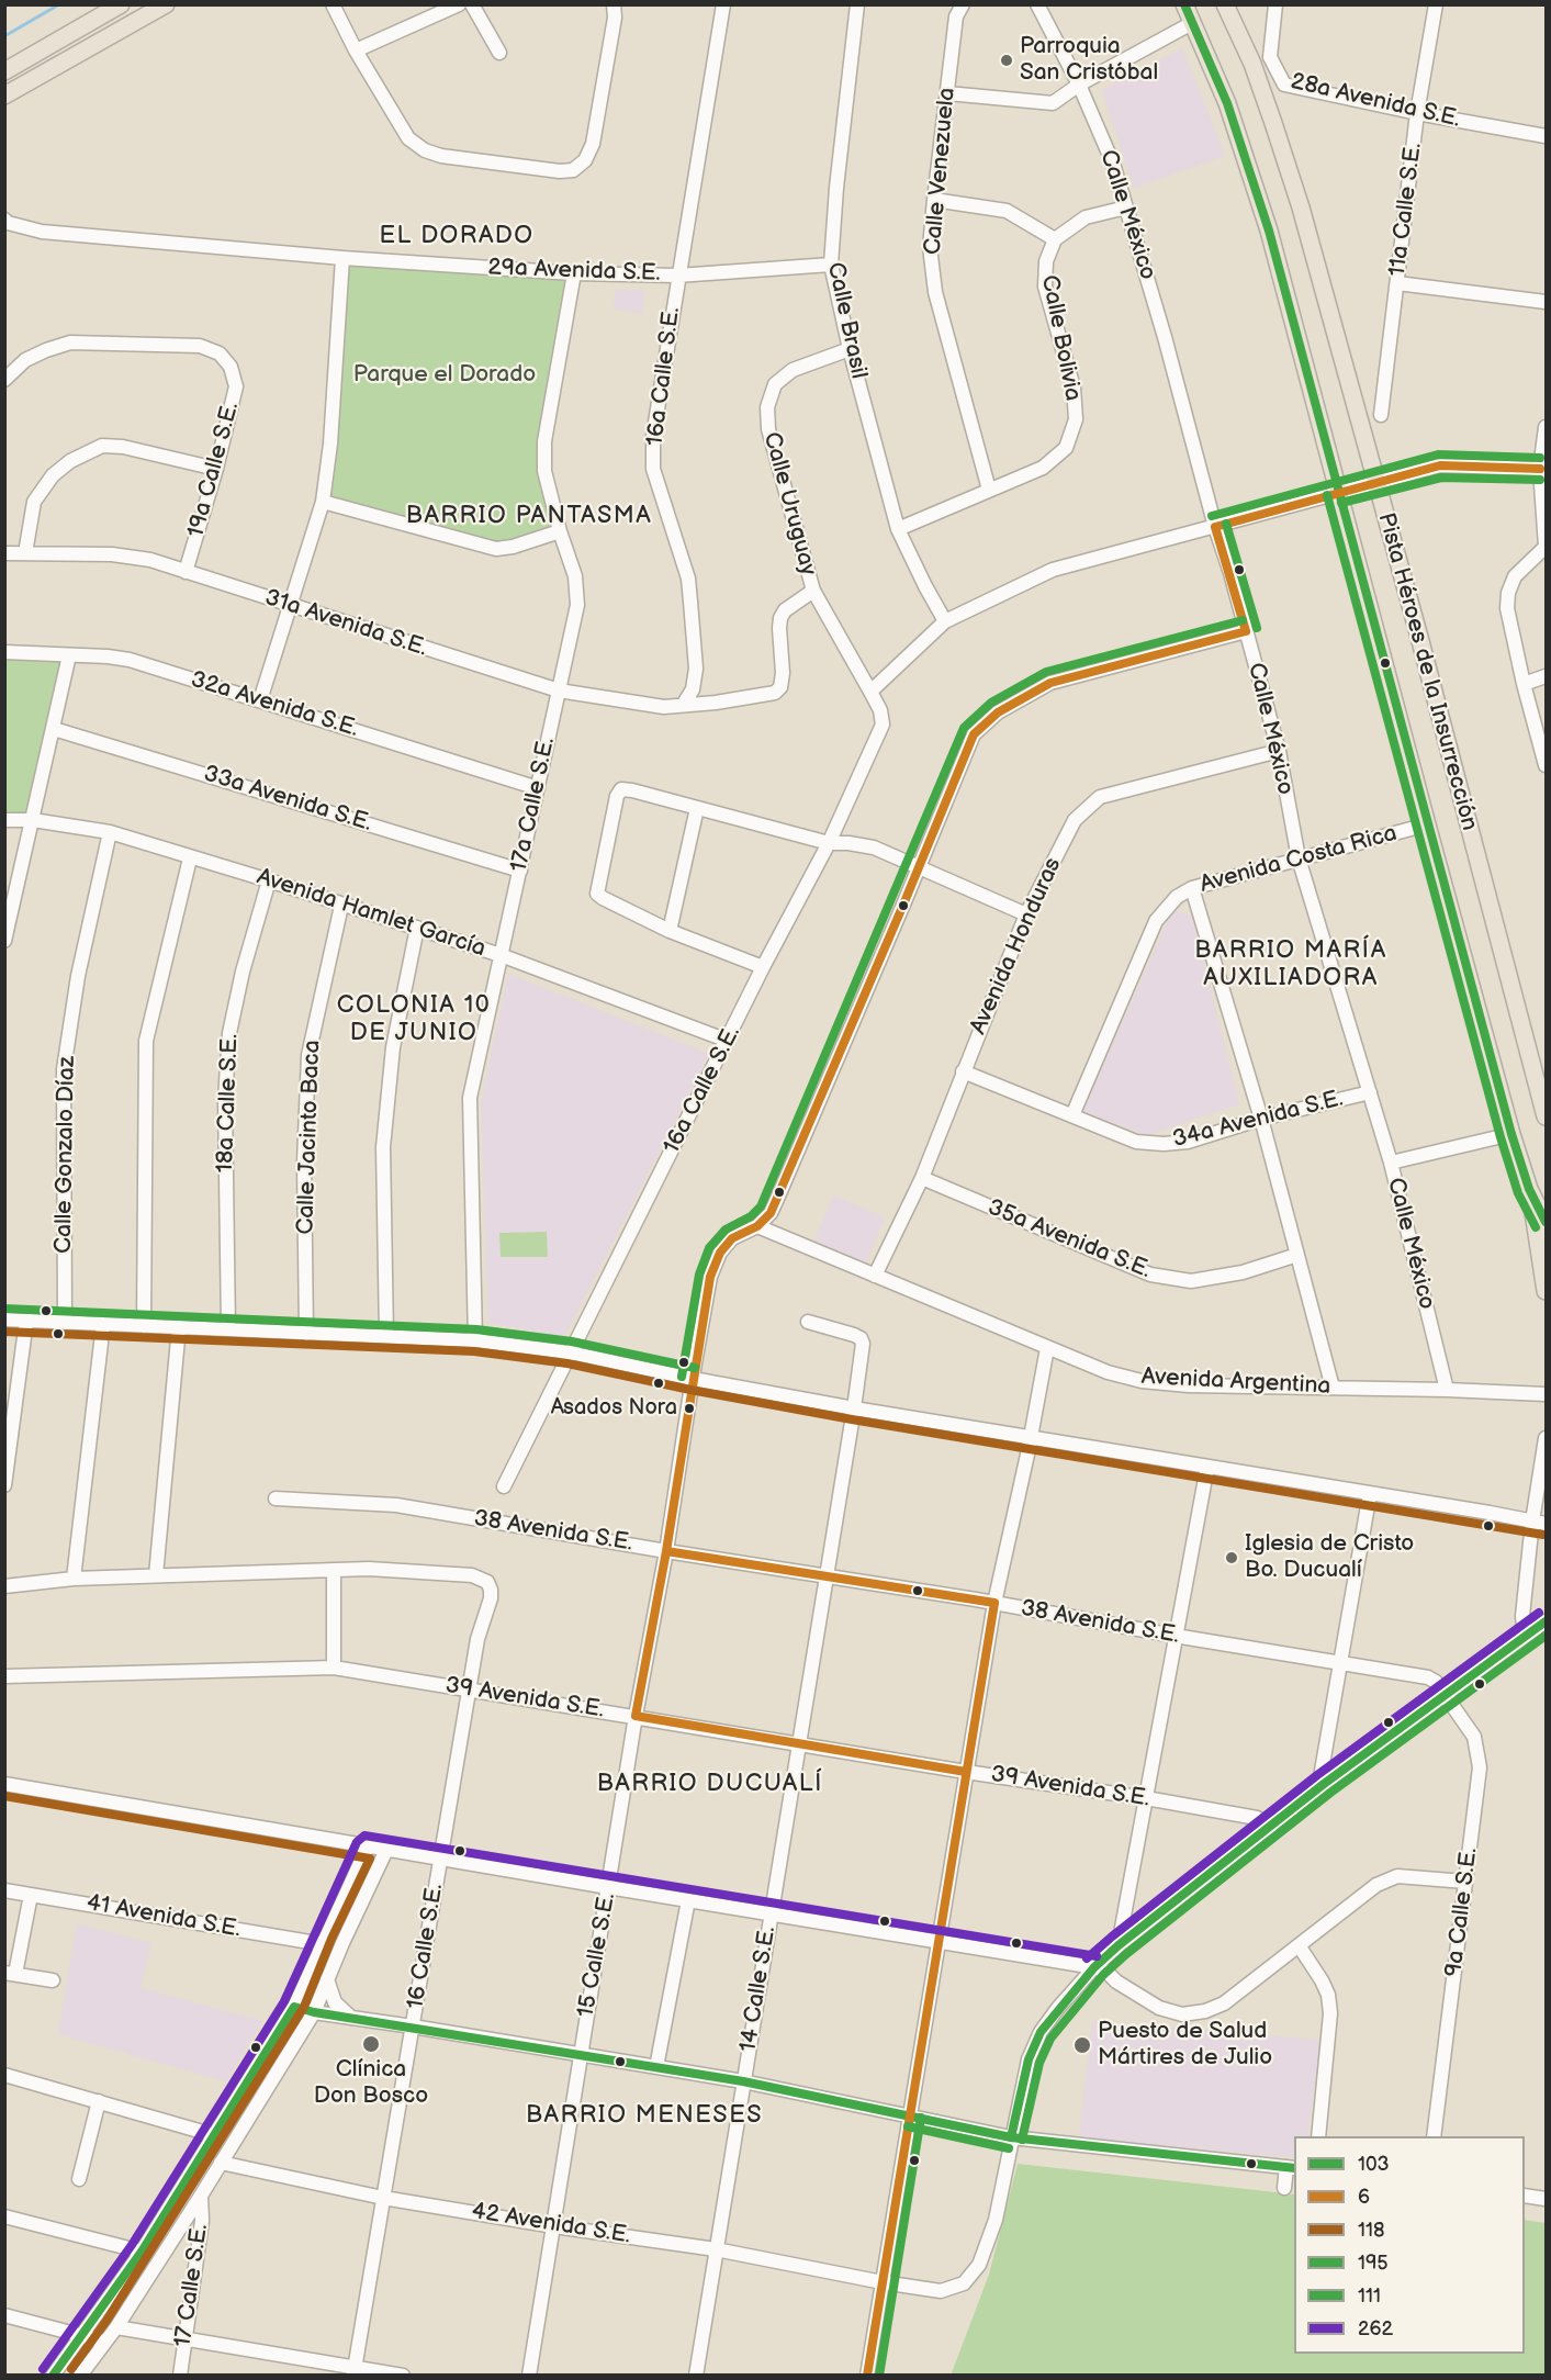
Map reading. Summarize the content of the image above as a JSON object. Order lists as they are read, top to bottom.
{
  "streets": {
    "main road": ["Pista Héroes de la Insurrección"],
    "street": [
      "28a Avenida S.E.",
      "Calle Venezuela",
      "11a Calle S.E.",
      "Calle México",
      "29a Avenida S.E.",
      "Calle Brasil",
      "Calle Bolivia",
      "16a Calle S.E.",
      "19a Calle S.E.",
      "Calle Uruguay",
      "31a Avenida S.E.",
      "32a Avenida S.E.",
      "33a Avenida S.E.",
      "17a Calle S.E.",
      "Avenida Costa Rica",
      "Avenida Hamlet García",
      "Avenida Honduras",
      "18a Calle S.E.",
      "34a Avenida S.E.",
      "Calle Jacinto Baca",
      "Calle Gonzalo Díaz",
      "35a Avenida S.E.",
      "Avenida Argentina",
      "38 Avenida S.E.",
      "39 Avenida S.E.",
      "9a Calle S.E.",
      "41 Avenida S.E.",
      "16 Calle S.E.",
      "15 Calle S.E.",
      "14 Calle S.E.",
      "42 Avenida S.E.",
      "17 Calle S.E."
    ]
  },
  "crossings": [
    ["28a Avenida S.E.", "11a Calle S.E."],
    ["Calle Venezuela", "Calle Bolivia"],
    ["Calle México", "Calle Bolivia"],
    ["Calle México", "Avenida Costa Rica"],
    ["Calle México", "Avenida Honduras"],
    ["Calle México", "34a Avenida S.E."],
    ["Calle México", "Avenida Argentina"],
    ["29a Avenida S.E.", "Calle Brasil"],
    ["29a Avenida S.E.", "16a Calle S.E."],
    ["29a Avenida S.E.", "17a Calle S.E."],
    ["Calle Brasil", "Calle Bolivia"],
    ["Calle Brasil", "Calle Uruguay"],
    ["16a Calle S.E.", "Calle Uruguay"],
    ["16a Calle S.E.", "31a Avenida S.E."],
    ["16a Calle S.E.", "Avenida Hamlet García"],
    ["19a Calle S.E.", "31a Avenida S.E."],
    ["Calle Uruguay", "31a Avenida S.E."],
    ["31a Avenida S.E.", "17a Calle S.E."],
    ["Pista Héroes de la Insurrección", "Avenida Costa Rica"],
    ["32a Avenida S.E.", "17a Calle S.E."],
    ["33a Avenida S.E.", "17a Calle S.E."],
    ["17a Calle S.E.", "Avenida Hamlet García"],
    ["Avenida Costa Rica", "34a Avenida S.E."],
    ["Avenida Hamlet García", "18a Calle S.E."],
    ["Avenida Hamlet García", "Calle Jacinto Baca"],
    ["Avenida Hamlet García", "Calle Gonzalo Díaz"],
    ["Avenida Honduras", "34a Avenida S.E."],
    ["Avenida Honduras", "35a Avenida S.E."],
    ["Avenida Honduras", "Avenida Argentina"],
    ["Avenida Argentina", "15 Calle S.E."],
    ["38 Avenida S.E.", "9a Calle S.E."],
    ["38 Avenida S.E.", "15 Calle S.E."],
    ["38 Avenida S.E.", "14 Calle S.E."],
    ["38 Avenida S.E.", "42 Avenida S.E."],
    ["39 Avenida S.E.", "16 Calle S.E."],
    ["39 Avenida S.E.", "15 Calle S.E."],
    ["39 Avenida S.E.", "14 Calle S.E."],
    ["39 Avenida S.E.", "42 Avenida S.E."],
    ["9a Calle S.E.", "42 Avenida S.E."],
    ["16 Calle S.E.", "42 Avenida S.E."],
    ["15 Calle S.E.", "42 Avenida S.E."],
    ["14 Calle S.E.", "42 Avenida S.E."]
  ],
  "districts": [
    "EL DORADO",
    "BARRIO PANTASMA",
    "BARRIO MARÍA AUXILIADORA",
    "COLONIA 10 DE JUNIO",
    "BARRIO DUCUALÍ",
    "BARRIO MENESES"
  ],
  "parks": ["Parque el Dorado"],
  "places": [
    "Parroquia San Cristóbal",
    "Asados Nora",
    "Iglesia de Cristo Bo. Ducualí",
    "Clínica Don Bosco",
    "Puesto de Salud Mártires de Julio"
  ],
  "lines": [
    "transit line 103",
    "transit line 195",
    "transit line 6",
    "transit line 111",
    "transit line 118",
    "transit line 262"
  ],
  "legend": [
    "103",
    "6",
    "118",
    "195",
    "111",
    "262"
  ]
}
